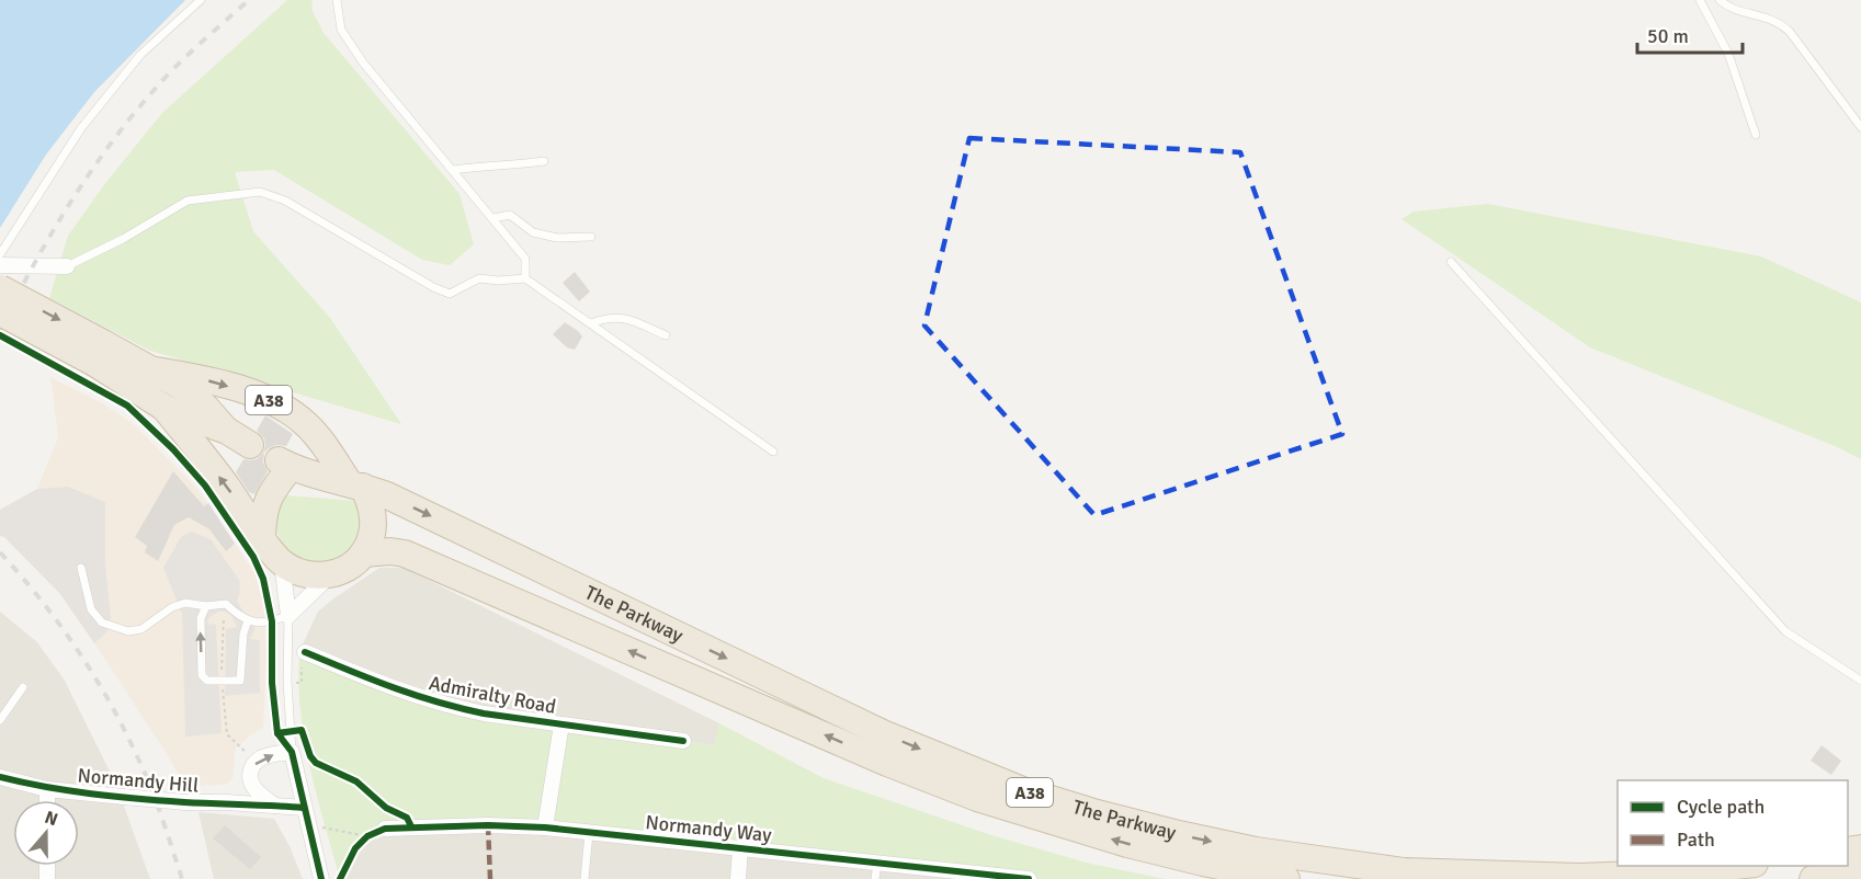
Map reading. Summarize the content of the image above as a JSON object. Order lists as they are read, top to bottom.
{
  "streets": {
    "highway": ["A38", "The Parkway"],
    "street": ["Admiralty Road", "Normandy Hill", "Normandy Way"]
  },
  "crossings": [
    ["A38", "The Parkway"],
    ["Admiralty Road", "Normandy Way"]
  ],
  "legend": ["Cycle path", "Path"],
  "scale_bar": "50 m",
  "north": "top"
}
